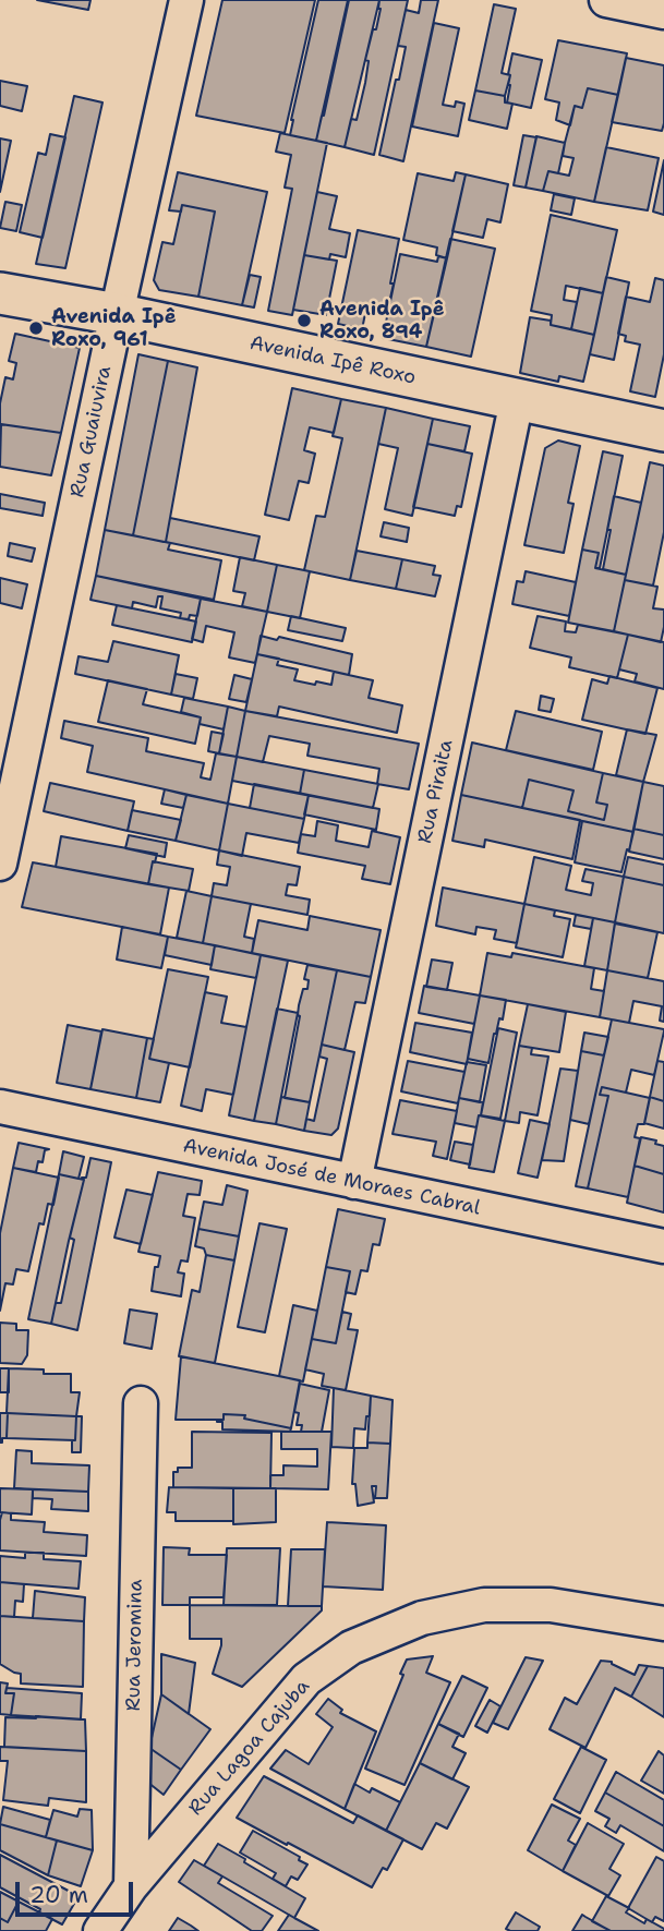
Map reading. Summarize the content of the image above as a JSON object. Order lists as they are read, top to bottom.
{
  "streets": {
    "street": [
      "Avenida Ipê Roxo",
      "Rua Guaiuvira",
      "Rua Piraita",
      "Avenida José de Moraes Cabral",
      "Rua Jeromina",
      "Rua Lagoa Cajuba"
    ]
  },
  "crossings": [
    ["Avenida Ipê Roxo", "Rua Guaiuvira"],
    ["Avenida Ipê Roxo", "Rua Piraita"],
    ["Rua Piraita", "Avenida José de Moraes Cabral"],
    ["Rua Jeromina", "Rua Lagoa Cajuba"]
  ],
  "places": ["Avenida Ipê Roxo, 894", "Avenida Ipê Roxo, 961"],
  "scale_bar": "20 m"
}
